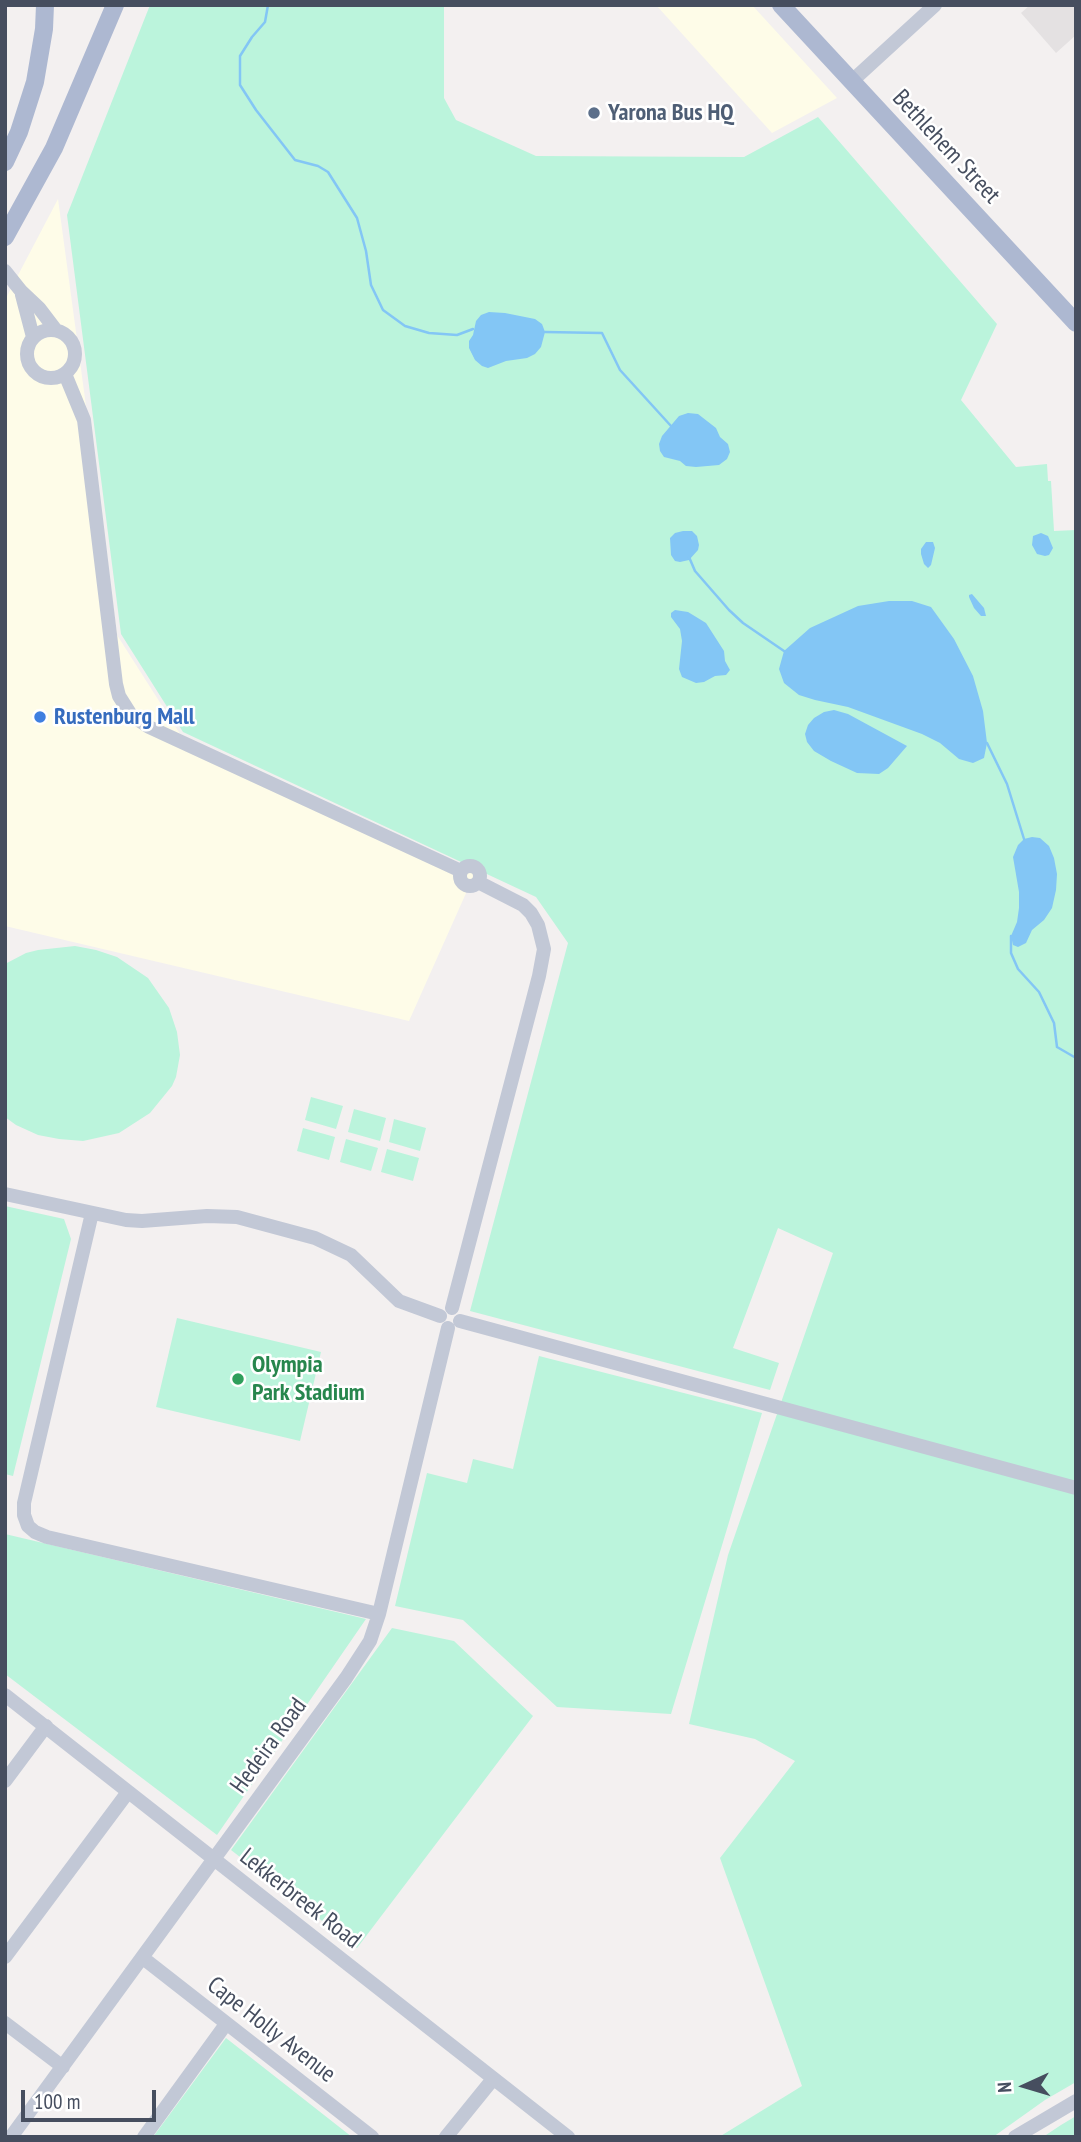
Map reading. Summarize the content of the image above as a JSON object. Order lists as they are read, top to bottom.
{
  "streets": {
    "main road": ["Bethlehem Street"],
    "street": ["Hedeira Road", "Lekkerbreek Road", "Cape Holly Avenue"]
  },
  "crossings": [
    ["Hedeira Road", "Lekkerbreek Road"],
    ["Hedeira Road", "Cape Holly Avenue"]
  ],
  "places": ["Yarona Bus HQ", "Rustenburg Mall", "Olympia Park Stadium"],
  "scale_bar": "100 m",
  "north": "left"
}
